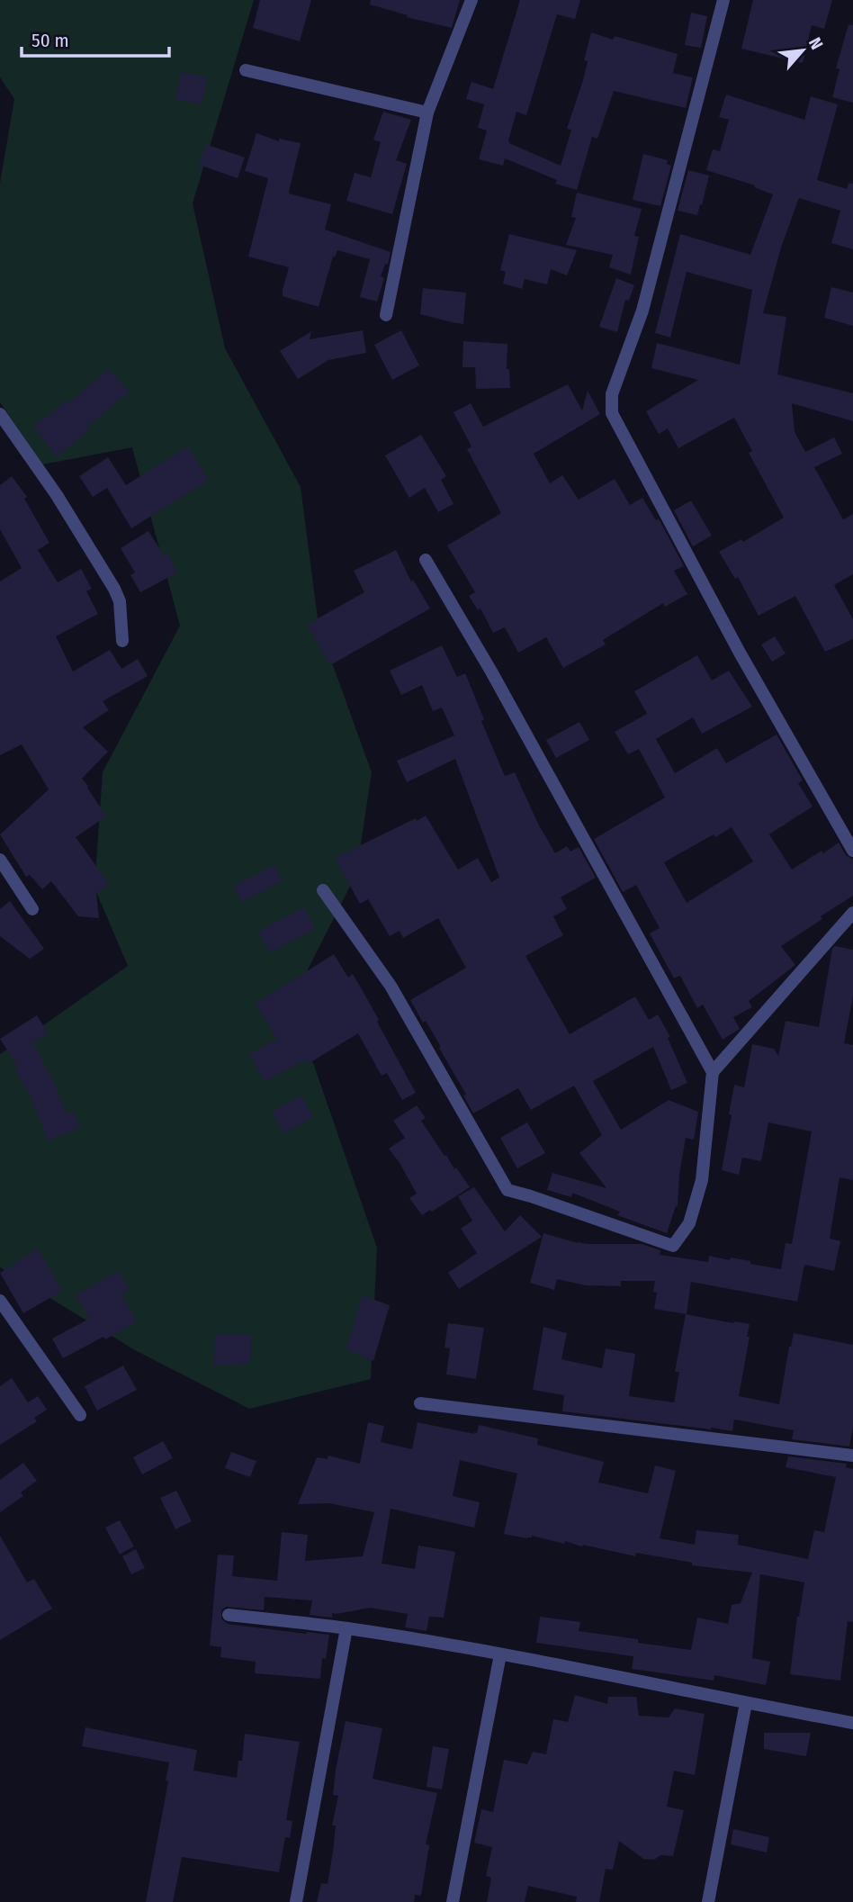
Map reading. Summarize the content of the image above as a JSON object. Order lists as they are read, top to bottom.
{
  "scale_bar": "50 m",
  "north": "top right"
}
